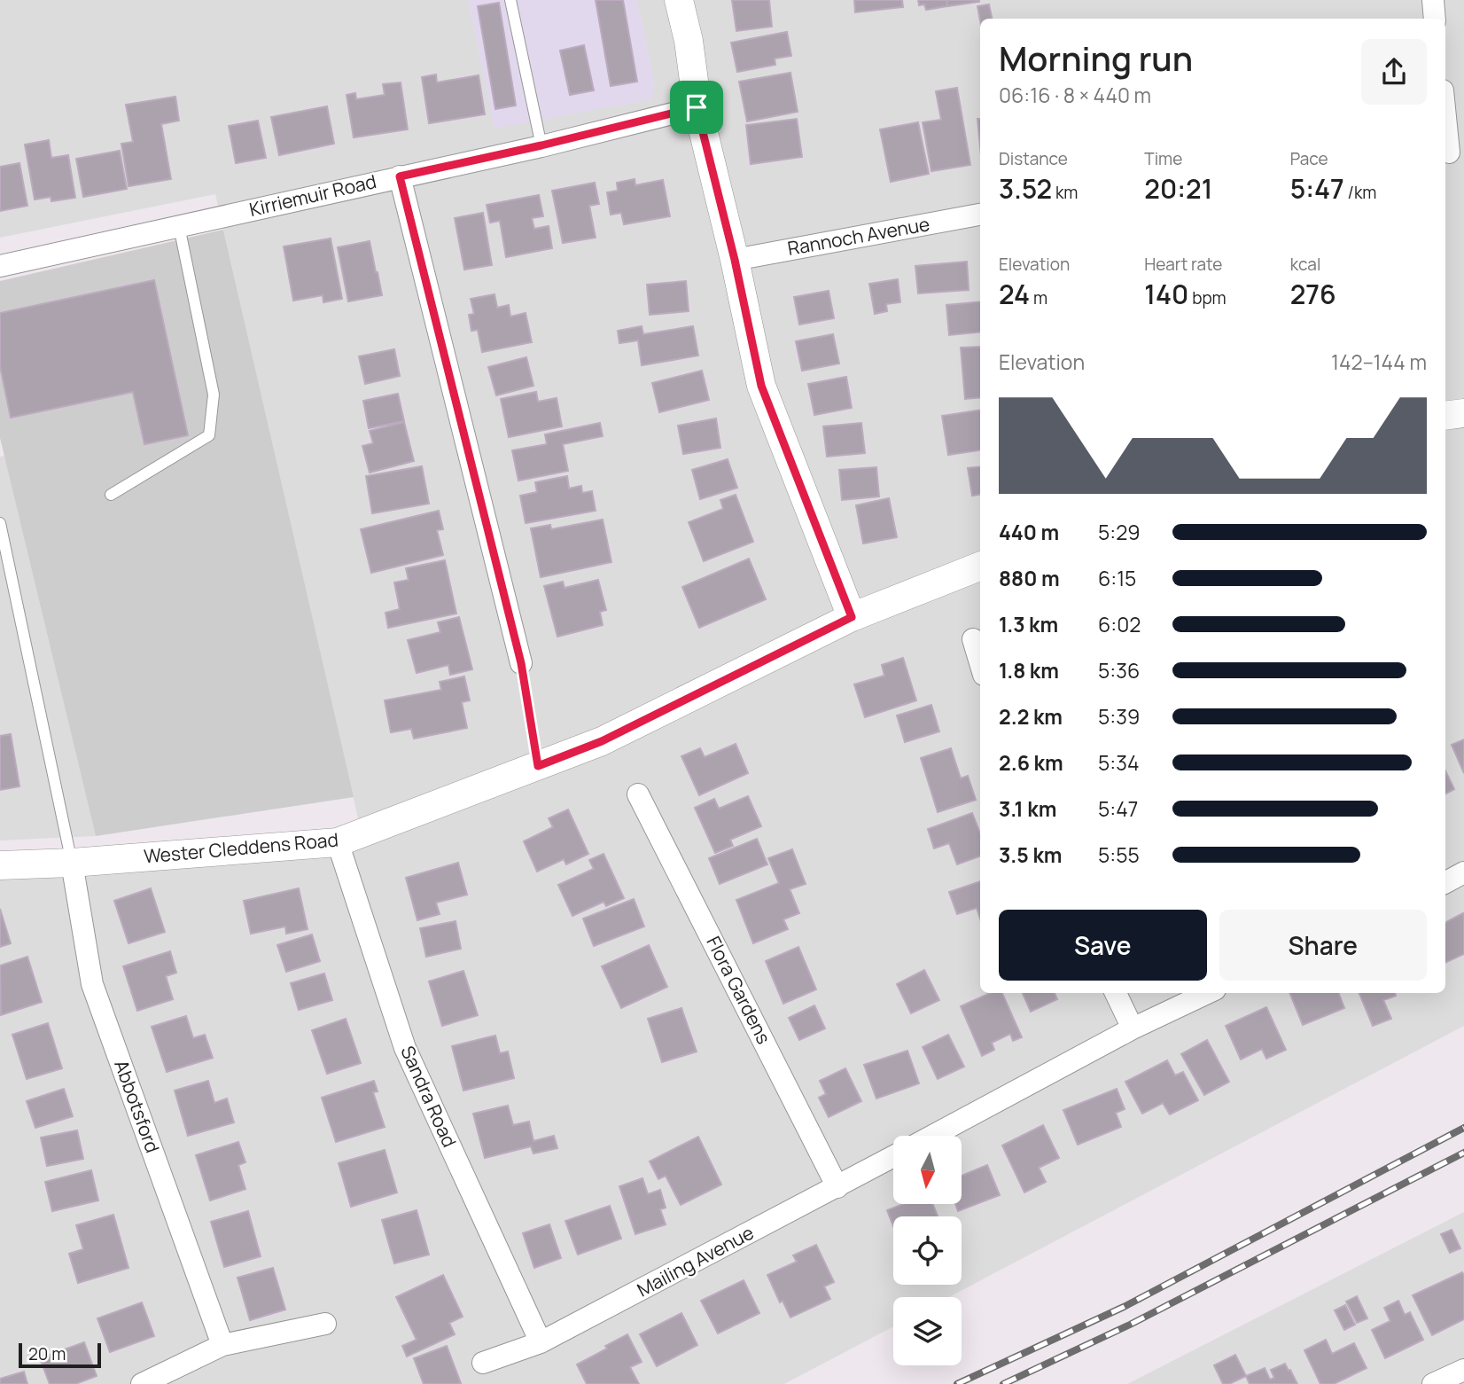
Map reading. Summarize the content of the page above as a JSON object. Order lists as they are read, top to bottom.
{
  "streets": {
    "street": [
      "Kirriemuir Road",
      "Rannoch Avenue",
      "Wester Cleddens Road",
      "Flora Gardens",
      "Sandra Road",
      "Abbotsford",
      "Mailing Avenue"
    ]
  },
  "crossings": [
    ["Wester Cleddens Road", "Sandra Road"],
    ["Wester Cleddens Road", "Abbotsford"],
    ["Flora Gardens", "Mailing Avenue"],
    ["Sandra Road", "Mailing Avenue"]
  ],
  "scale_bar": "20 m",
  "north": "bottom",
  "page": {
    "heading": ["Morning run", "06:16 · 8 × 440 m"],
    "stats": [
      ["Distance", "3.52 km"],
      ["Time", "20:21"],
      ["Pace", "5:47 /km"],
      ["Elevation", "24 m"],
      ["Heart rate", "140 bpm"],
      ["kcal", "276"]
    ],
    "chart": ["Elevation", "142–144 m"],
    "list": [
      {
        "name": "440 m",
        "note": "5:29"
      },
      {
        "name": "880 m",
        "note": "6:15"
      },
      {
        "name": "1.3 km",
        "note": "6:02"
      },
      {
        "name": "1.8 km",
        "note": "5:36"
      },
      {
        "name": "2.2 km",
        "note": "5:39"
      },
      {
        "name": "2.6 km",
        "note": "5:34"
      },
      {
        "name": "3.1 km",
        "note": "5:47"
      },
      {
        "name": "3.5 km",
        "note": "5:55"
      }
    ],
    "buttons": ["Save", "Share"],
    "scale": "20 m"
  }
}
